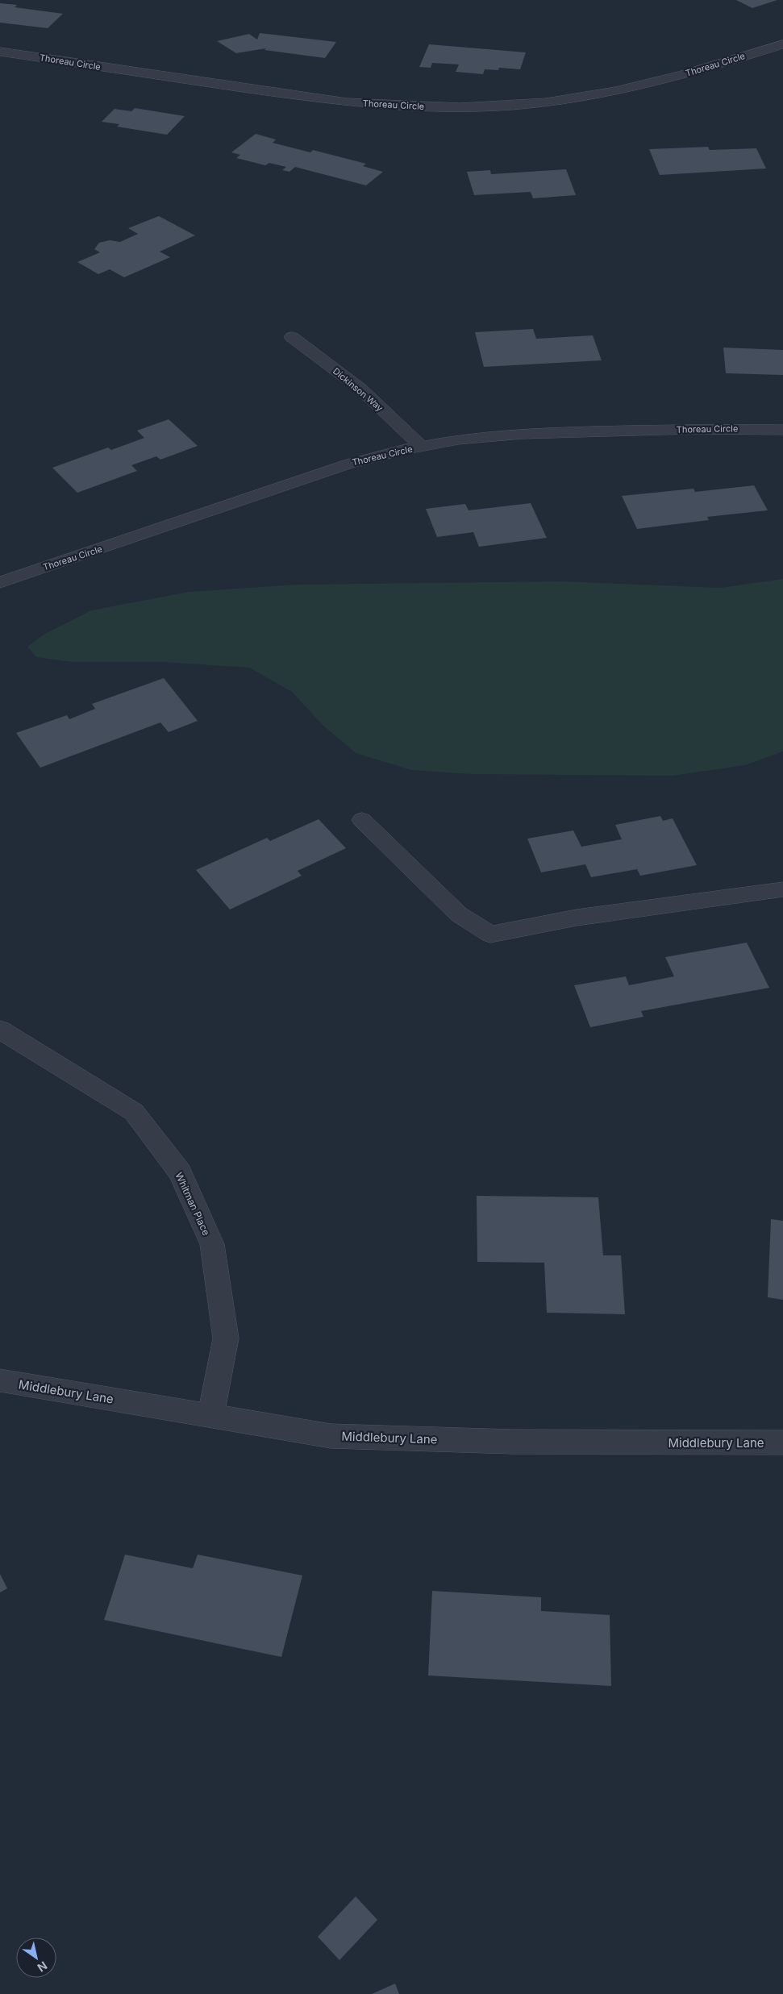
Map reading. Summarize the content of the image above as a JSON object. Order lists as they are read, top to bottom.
{
  "streets": {
    "street": [
      "Thoreau Circle",
      "Dickinson Way",
      "Whitman Place",
      "Middlebury Lane"
    ]
  },
  "crossings": [
    ["Thoreau Circle", "Dickinson Way"],
    ["Whitman Place", "Middlebury Lane"]
  ],
  "north": "bottom right"
}
